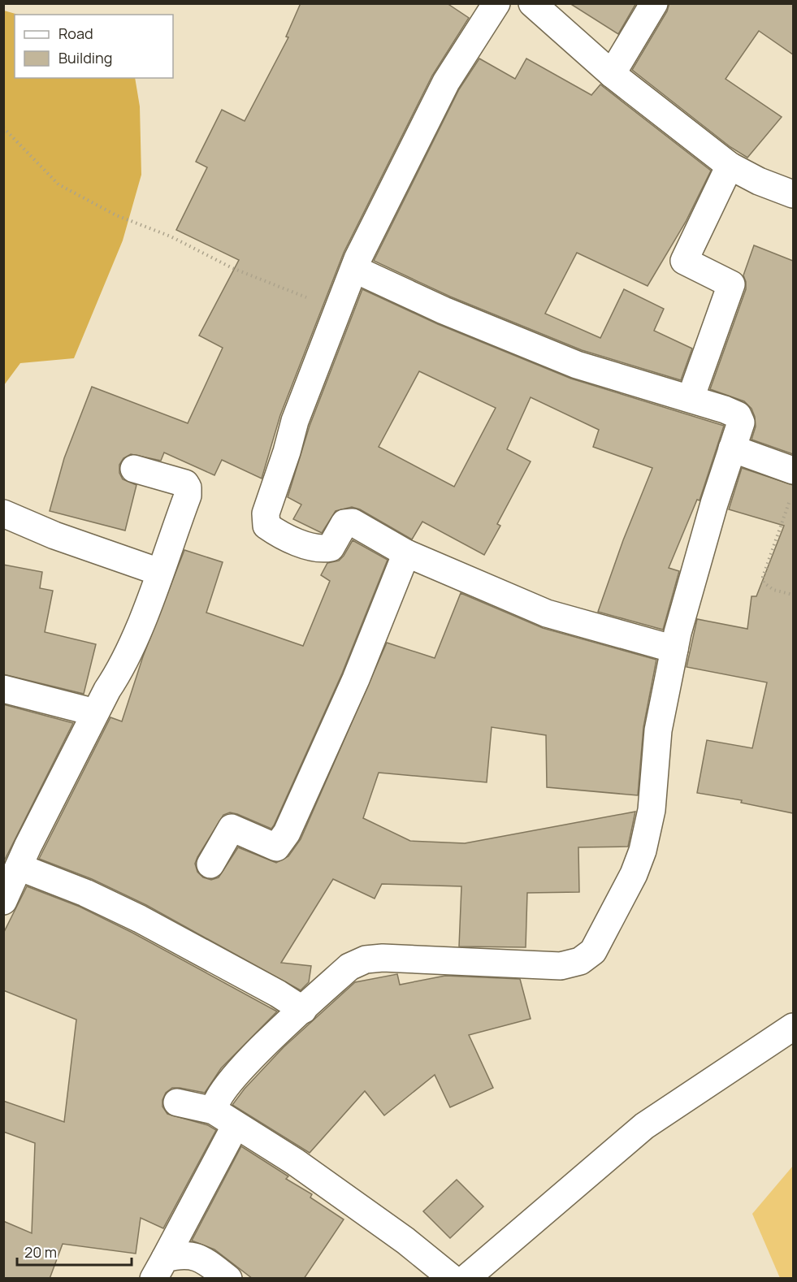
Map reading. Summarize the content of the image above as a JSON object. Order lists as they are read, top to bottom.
{
  "legend": ["Road", "Building"],
  "scale_bar": "20 m"
}
